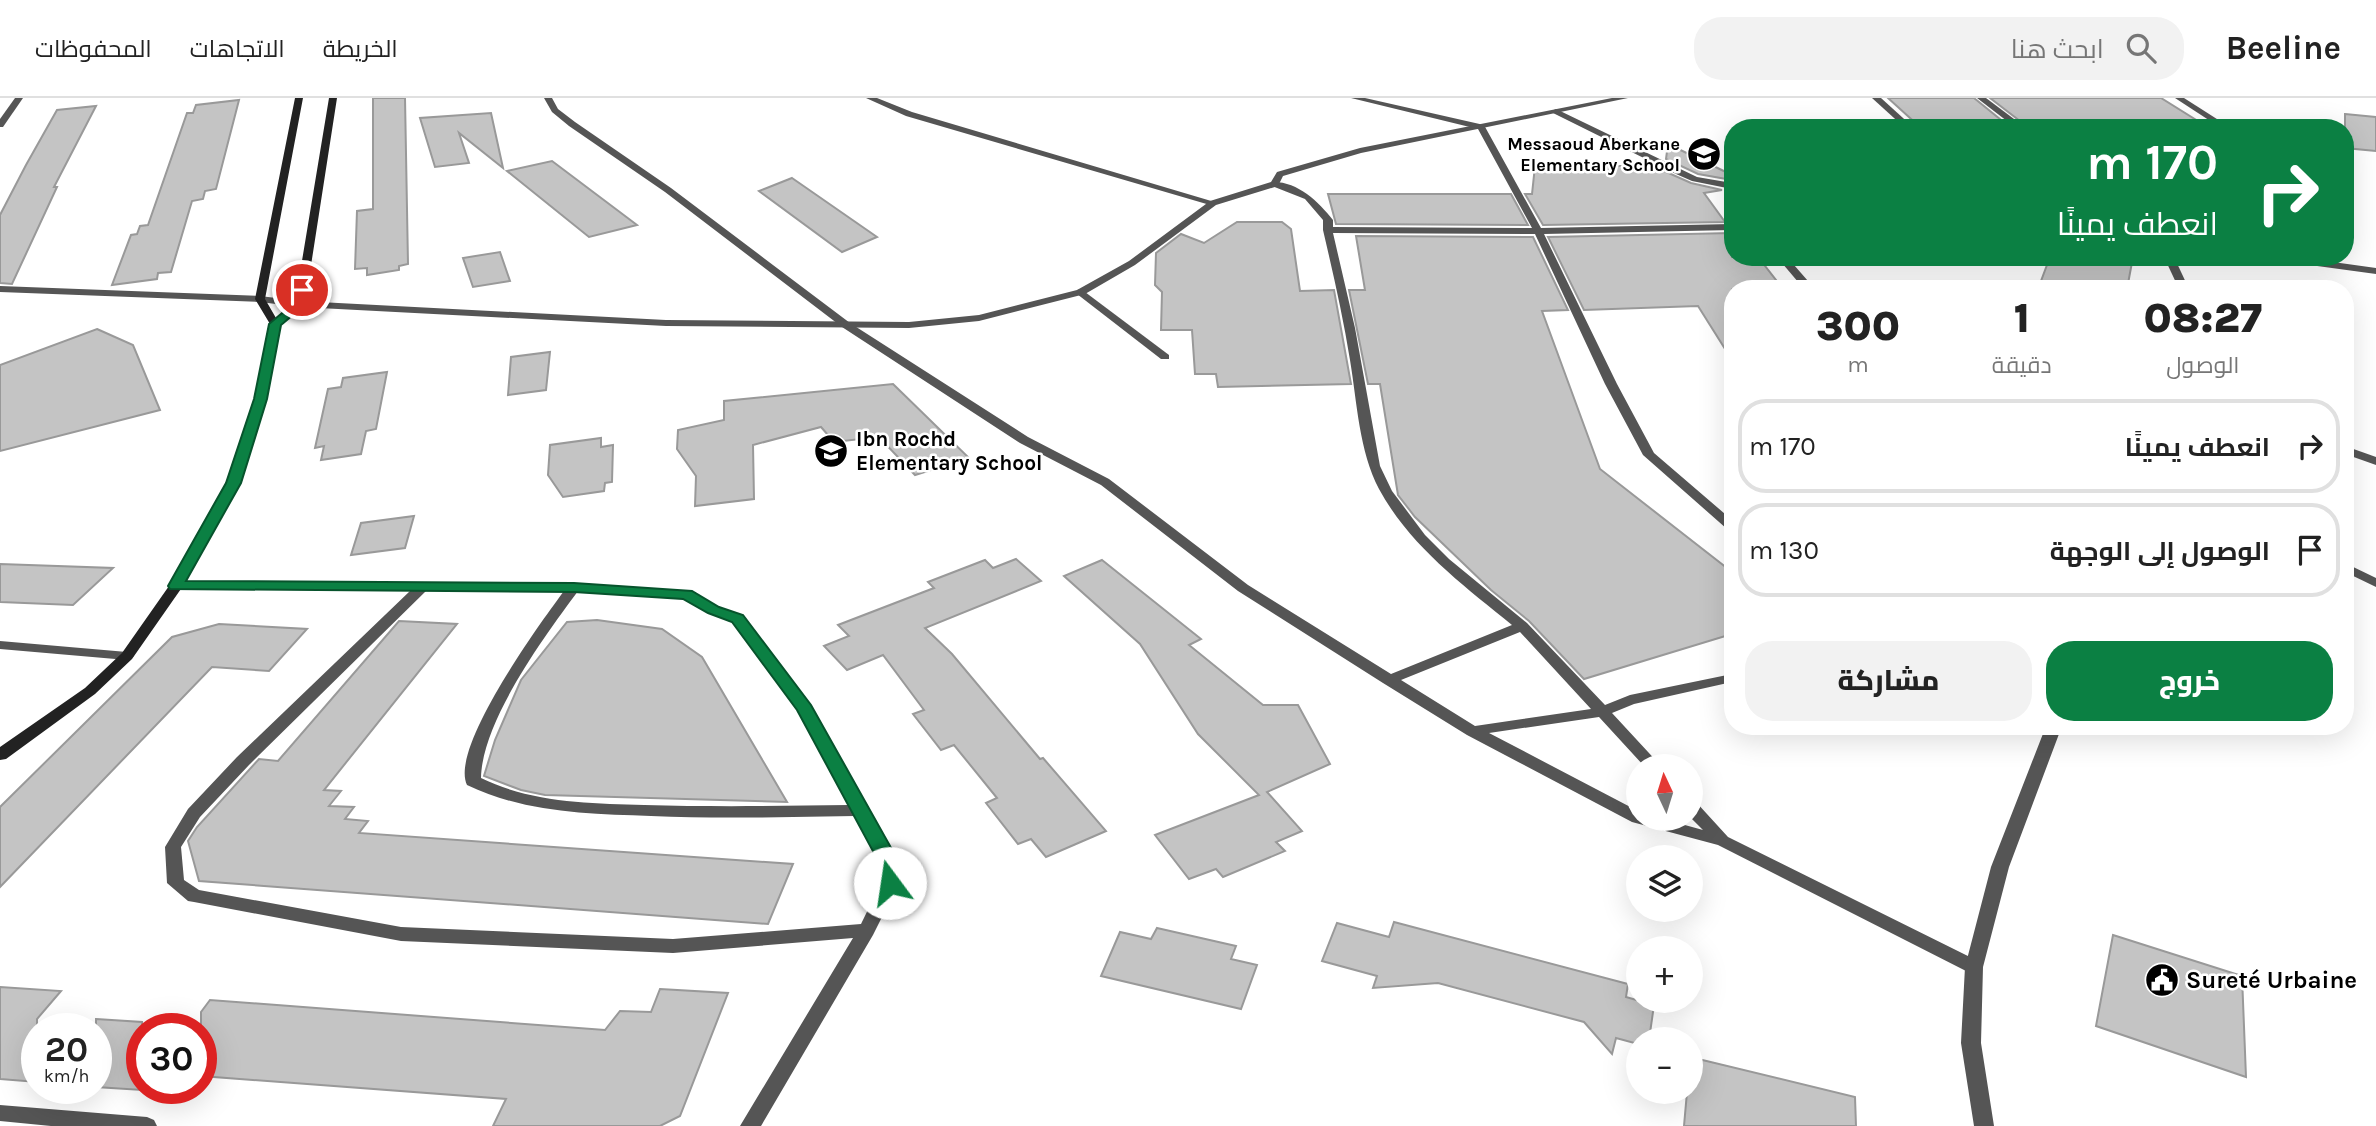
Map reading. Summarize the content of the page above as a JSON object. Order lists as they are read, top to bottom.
{
  "places": {
    "school or university": ["Messaoud Aberkane Elementary School", "Ibn Rochd Elementary School"],
    "public building": ["Sureté Urbaine"]
  },
  "north": "top",
  "page": {
    "header": "Beeline",
    "search": "ابحث هنا",
    "nav": ["الخريطة", "الاتجاهات", "المحفوظات"],
    "turn": ["170 m", "انعطف يمينًا"],
    "eta": [
      "08:27",
      "الوصول",
      "1",
      "دقيقة",
      "300",
      "m"
    ],
    "list": [
      {
        "name": "انعطف يمينًا",
        "value": "170 m"
      },
      {
        "name": "الوصول إلى الوجهة",
        "value": "130 m"
      }
    ],
    "buttons": ["خروج", "مشاركة"],
    "map_buttons": ["+", "−"],
    "speed": "20 km/h",
    "limit": "30"
  }
}
